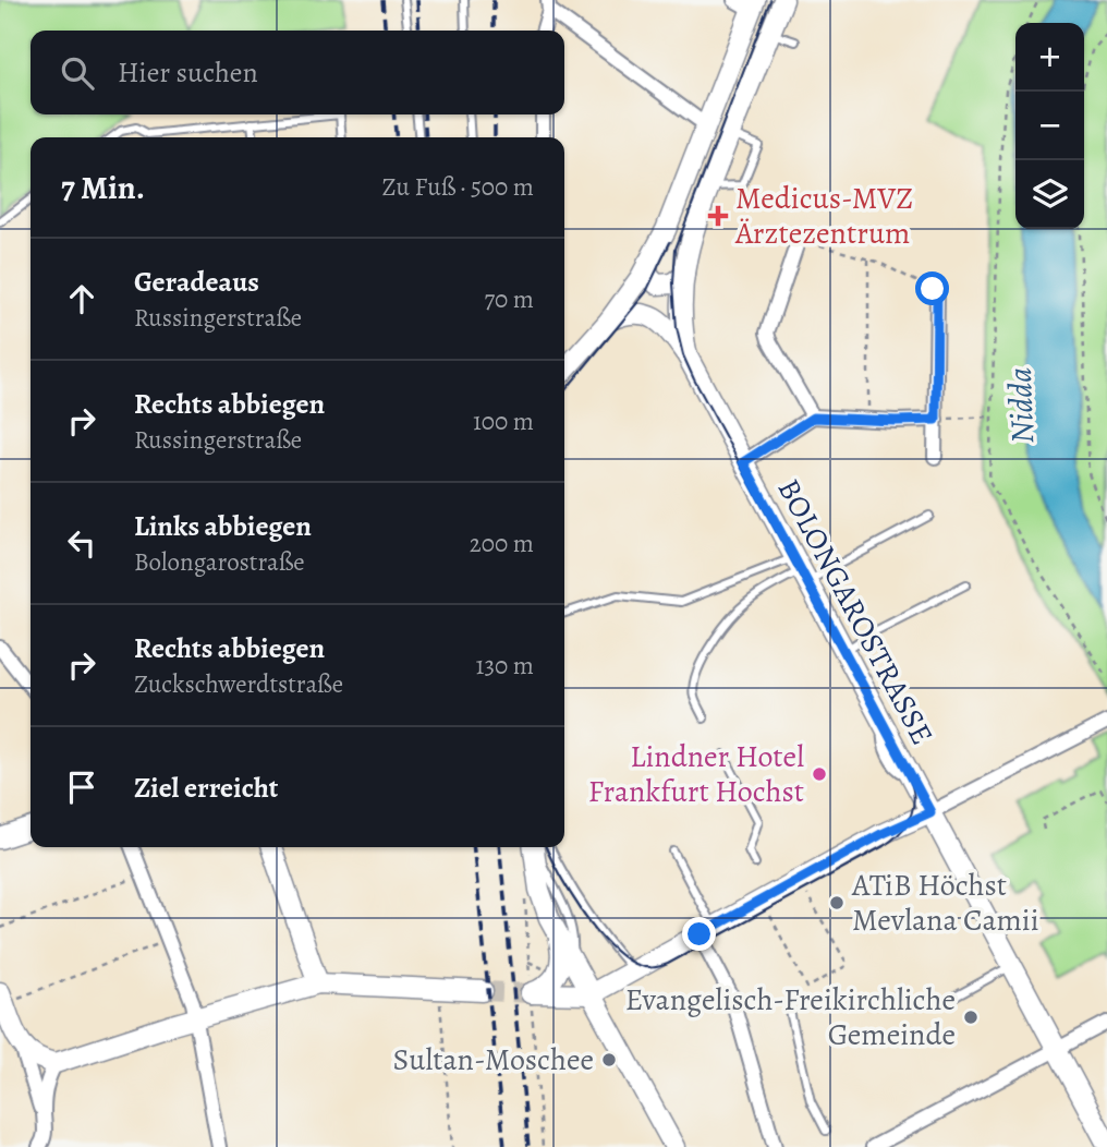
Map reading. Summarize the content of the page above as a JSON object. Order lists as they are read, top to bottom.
{
  "streets": {
    "main road": ["BOLONGAROSTRASSE"]
  },
  "water": ["Nidda"],
  "places": {
    "health": ["Medicus-MVZ Ärztezentrum"],
    "other": [
      "Lindner Hotel Frankfurt Hochst",
      "ATiB Höchst Mevlana Camii",
      "Evangelisch-Freikirchliche Gemeinde",
      "Sultan-Moschee"
    ]
  },
  "page": {
    "map_buttons": ["+", "−"],
    "search": "Hier suchen",
    "heading": ["7 Min.", "Zu Fuß · 500 m"],
    "list": [
      ["Geradeaus", "Russingerstraße", "70 m"],
      ["Rechts abbiegen", "Russingerstraße", "100 m"],
      ["Links abbiegen", "Bolongarostraße", "200 m"],
      ["Rechts abbiegen", "Zuckschwerdtstraße", "130 m"],
      "Ziel erreicht"
    ]
  }
}
